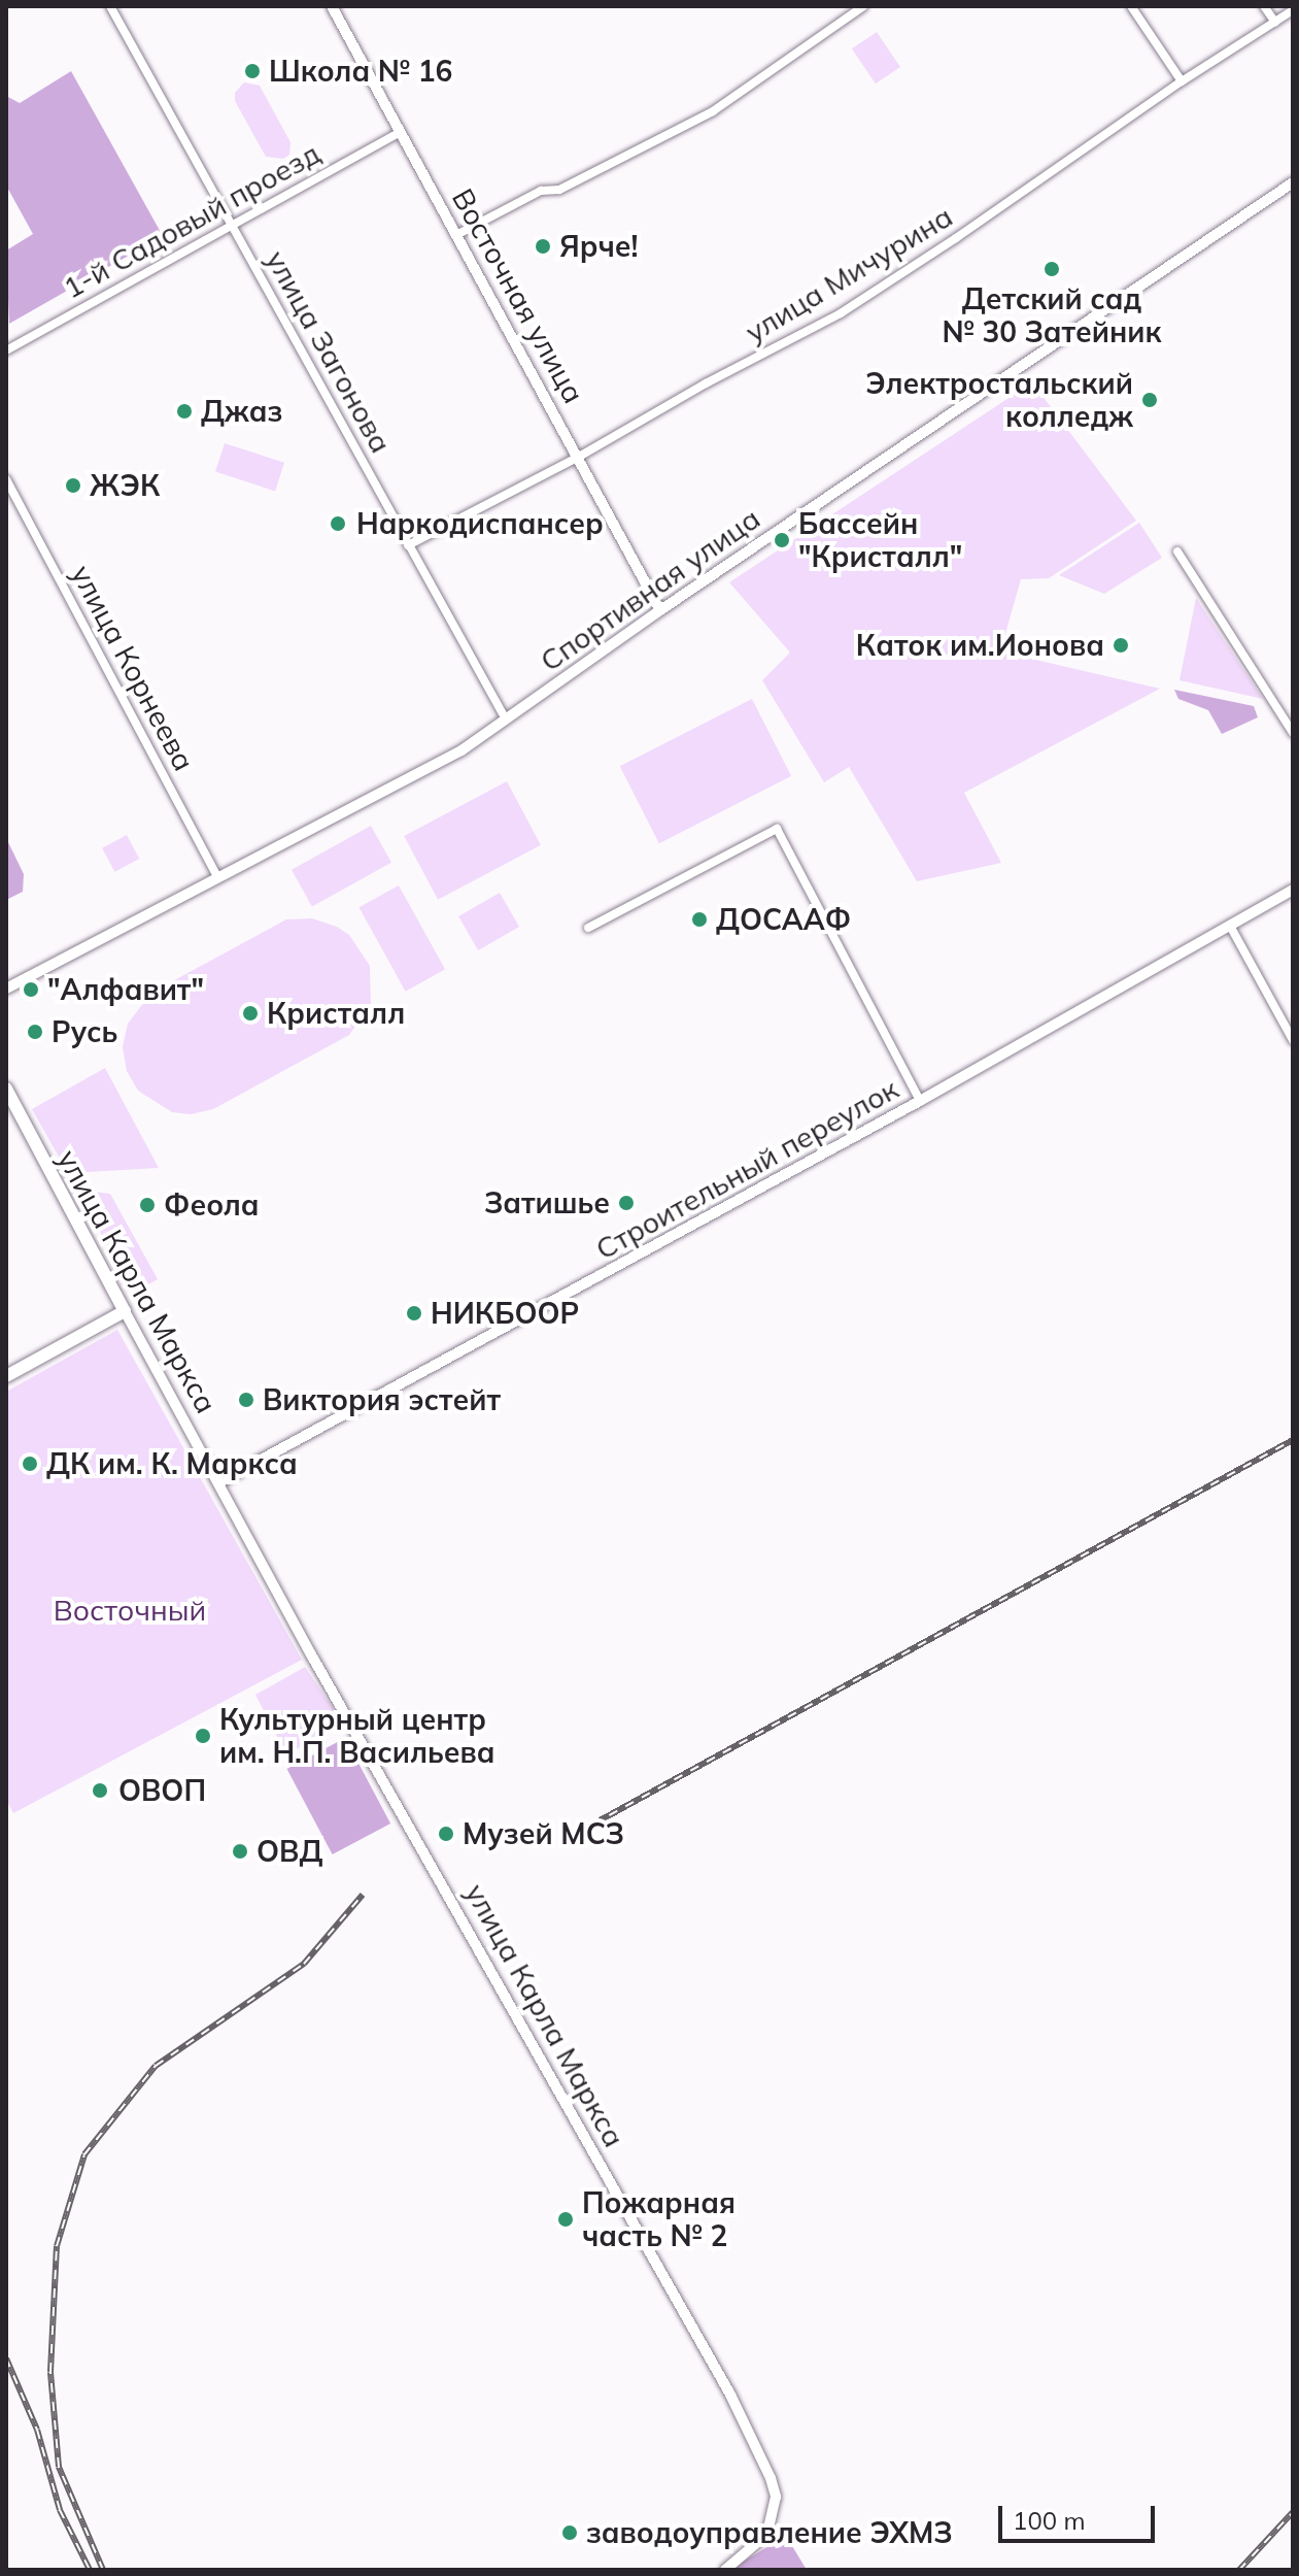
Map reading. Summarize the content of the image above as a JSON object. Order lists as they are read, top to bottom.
{
  "streets": {
    "main road": ["улица Карла Маркса"],
    "street": [
      "1-й Садовый проезд",
      "улица Мичурина",
      "Восточная улица",
      "улица Загонова",
      "Спортивная улица",
      "улица Корнеева",
      "Строительный переулок"
    ]
  },
  "crossings": [
    ["1-й Садовый проезд", "Восточная улица"],
    ["1-й Садовый проезд", "улица Загонова"],
    ["улица Мичурина", "Восточная улица"],
    ["улица Мичурина", "улица Загонова"],
    ["Восточная улица", "Спортивная улица"],
    ["улица Загонова", "Спортивная улица"],
    ["Спортивная улица", "улица Корнеева"],
    ["Строительный переулок", "улица Карла Маркса"]
  ],
  "parks": ["Восточный"],
  "places": [
    "Школа № 16",
    "Ярче!",
    "Детский сад № 30 Затейник",
    "Электростальский колледж",
    "Джаз",
    "ЖЭК",
    "Наркодиспансер",
    "Бассейн \"Кристалл\"",
    "Каток им.Ионова",
    "ДОСААФ",
    "\"Алфавит\"",
    "Кристалл",
    "Русь",
    "Затишье",
    "Феола",
    "НИКБООР",
    "Виктория эстейт",
    "ДК им. К. Маркса",
    "Культурный центр им. Н.П. Васильева",
    "ОВОП",
    "Музей МСЗ",
    "ОВД",
    "Пожарная часть № 2",
    "заводоуправление ЭХМЗ"
  ],
  "scale_bar": "100 m"
}
